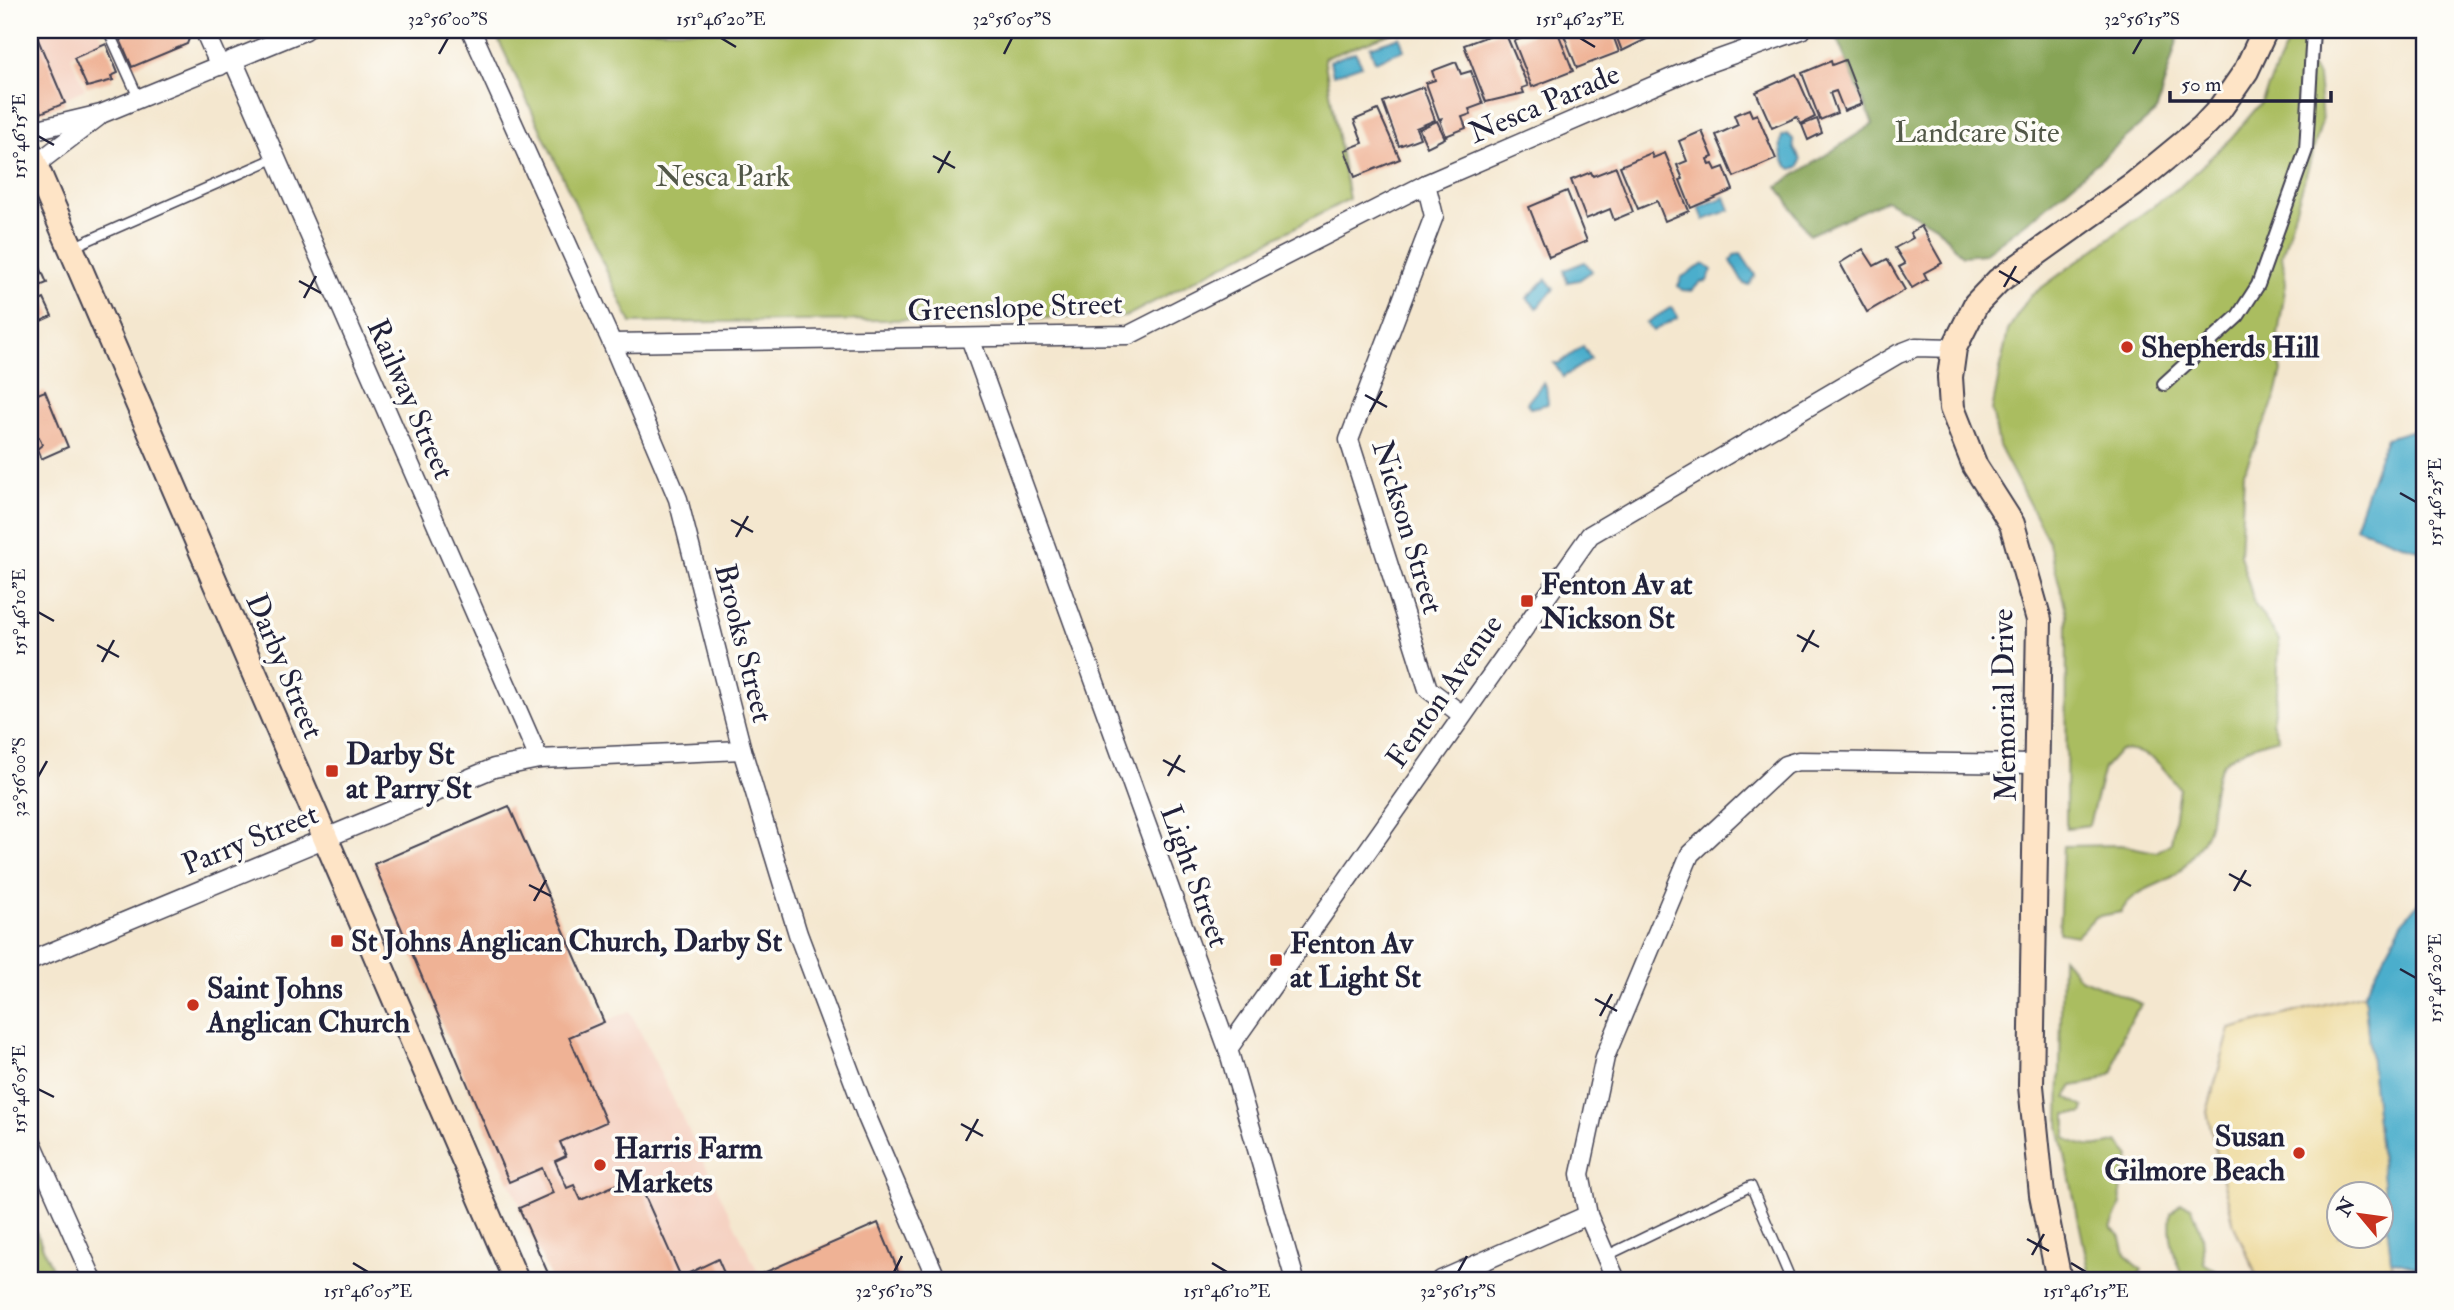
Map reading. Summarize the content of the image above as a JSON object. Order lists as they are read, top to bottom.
{
  "streets": {
    "main road": ["Darby Street", "Memorial Drive"],
    "street": [
      "Nesca Parade",
      "Greenslope Street",
      "Railway Street",
      "Nickson Street",
      "Brooks Street",
      "Fenton Avenue",
      "Parry Street",
      "Light Street"
    ]
  },
  "crossings": [
    ["Nesca Parade", "Greenslope Street"],
    ["Nesca Parade", "Nickson Street"],
    ["Greenslope Street", "Nickson Street"],
    ["Greenslope Street", "Brooks Street"],
    ["Greenslope Street", "Light Street"],
    ["Railway Street", "Parry Street"],
    ["Nickson Street", "Fenton Avenue"],
    ["Brooks Street", "Parry Street"],
    ["Darby Street", "Parry Street"],
    ["Fenton Avenue", "Memorial Drive"],
    ["Fenton Avenue", "Light Street"]
  ],
  "parks": ["Landcare Site", "Nesca Park"],
  "places": {
    "other": [
      "Shepherds Hill",
      "Saint Johns Anglican Church",
      "Susan Gilmore Beach",
      "Harris Farm Markets"
    ],
    "transit": [
      "Fenton Av at Nickson St",
      "Darby St at Parry St",
      "St Johns Anglican Church, Darby St",
      "Fenton Av at Light St"
    ]
  },
  "scale_bar": "50 m",
  "north": "top left",
  "coordinates": [
    "32°56'00\"S",
    "151°46'20\"E",
    "32°56'05\"S",
    "151°46'25\"E",
    "32°56'15\"S",
    "151°46'15\"E",
    "151°46'10\"E",
    "151°46'05\"E",
    "32°56'10\"S"
  ]
}
